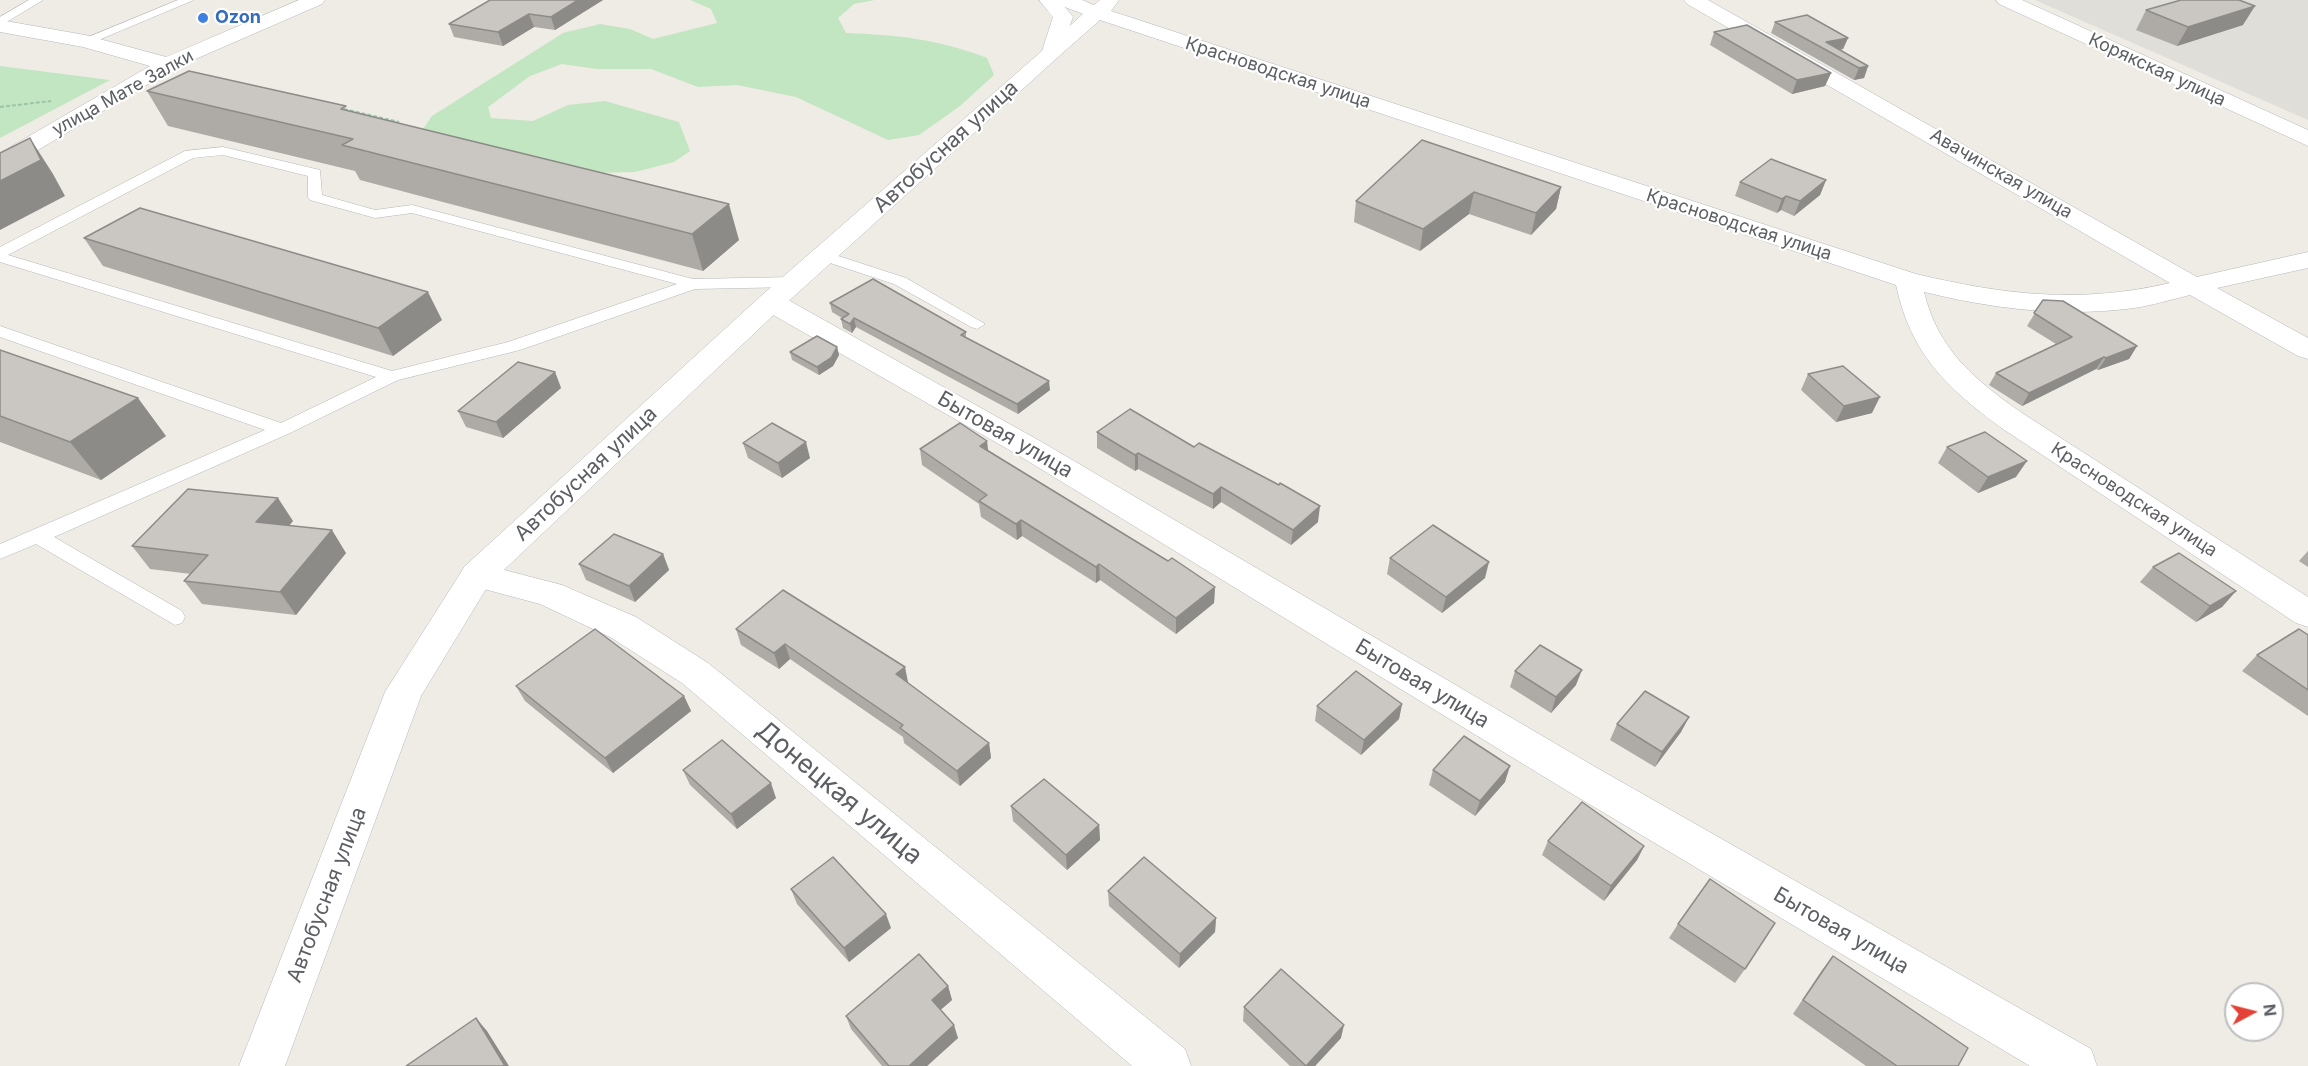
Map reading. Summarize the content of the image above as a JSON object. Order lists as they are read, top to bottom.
{
  "streets": {
    "street": [
      "Корякская улица",
      "Красноводская улица",
      "улица Мате Залки",
      "Автобусная улица",
      "Авачинская улица",
      "Бытовая улица",
      "Донецкая улица"
    ]
  },
  "crossings": [
    ["Автобусная улица", "Бытовая улица"],
    ["Автобусная улица", "Донецкая улица"]
  ],
  "places": ["Ozon"],
  "north": "right"
}
